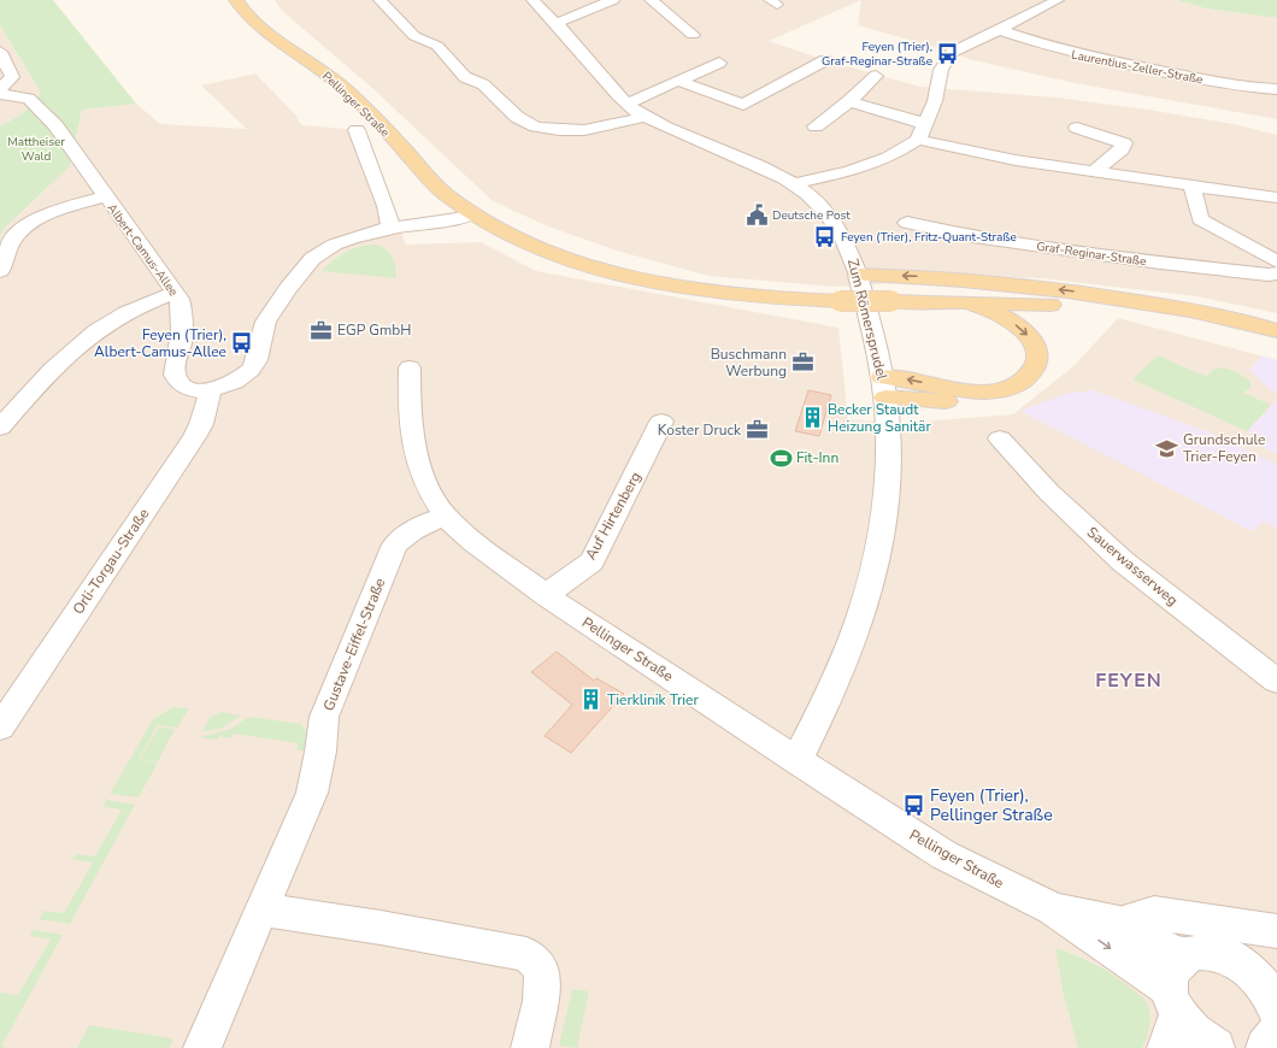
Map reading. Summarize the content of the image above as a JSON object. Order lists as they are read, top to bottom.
{
  "streets": {
    "main road": ["Pellinger Straße"],
    "street": [
      "Laurentius-Zeller-Straße",
      "Albert-Camus-Allee",
      "Graf-Reginar-Straße",
      "Zum Römersprudel",
      "Auf Hirtenberg",
      "Orli-Torgau-Straße",
      "Sauerwasserweg",
      "Gustave-Eiffel-Straße"
    ]
  },
  "crossings": [
    ["Pellinger Straße", "Albert-Camus-Allee"],
    ["Pellinger Straße", "Zum Römersprudel"],
    ["Pellinger Straße", "Auf Hirtenberg"],
    ["Pellinger Straße", "Gustave-Eiffel-Straße"],
    ["Albert-Camus-Allee", "Orli-Torgau-Straße"]
  ],
  "districts": ["FEYEN"],
  "parks": ["Mattheiser Wald"],
  "places": {
    "bus stop": [
      "Feyen (Trier), Graf-Reginar-Straße",
      "Feyen (Trier), Fritz-Quant-Straße",
      "Feyen (Trier), Albert-Camus-Allee",
      "Feyen (Trier), Pellinger Straße"
    ],
    "public building": ["Deutsche Post"],
    "office": ["EGP GmbH", "Buschmann Werbung", "Koster Druck"],
    "building": ["Becker Staudt Heizung Sanitär", "Tierklinik Trier"],
    "school or university": ["Grundschule Trier-Feyen"],
    "sports": ["Fit-Inn"]
  }
}
